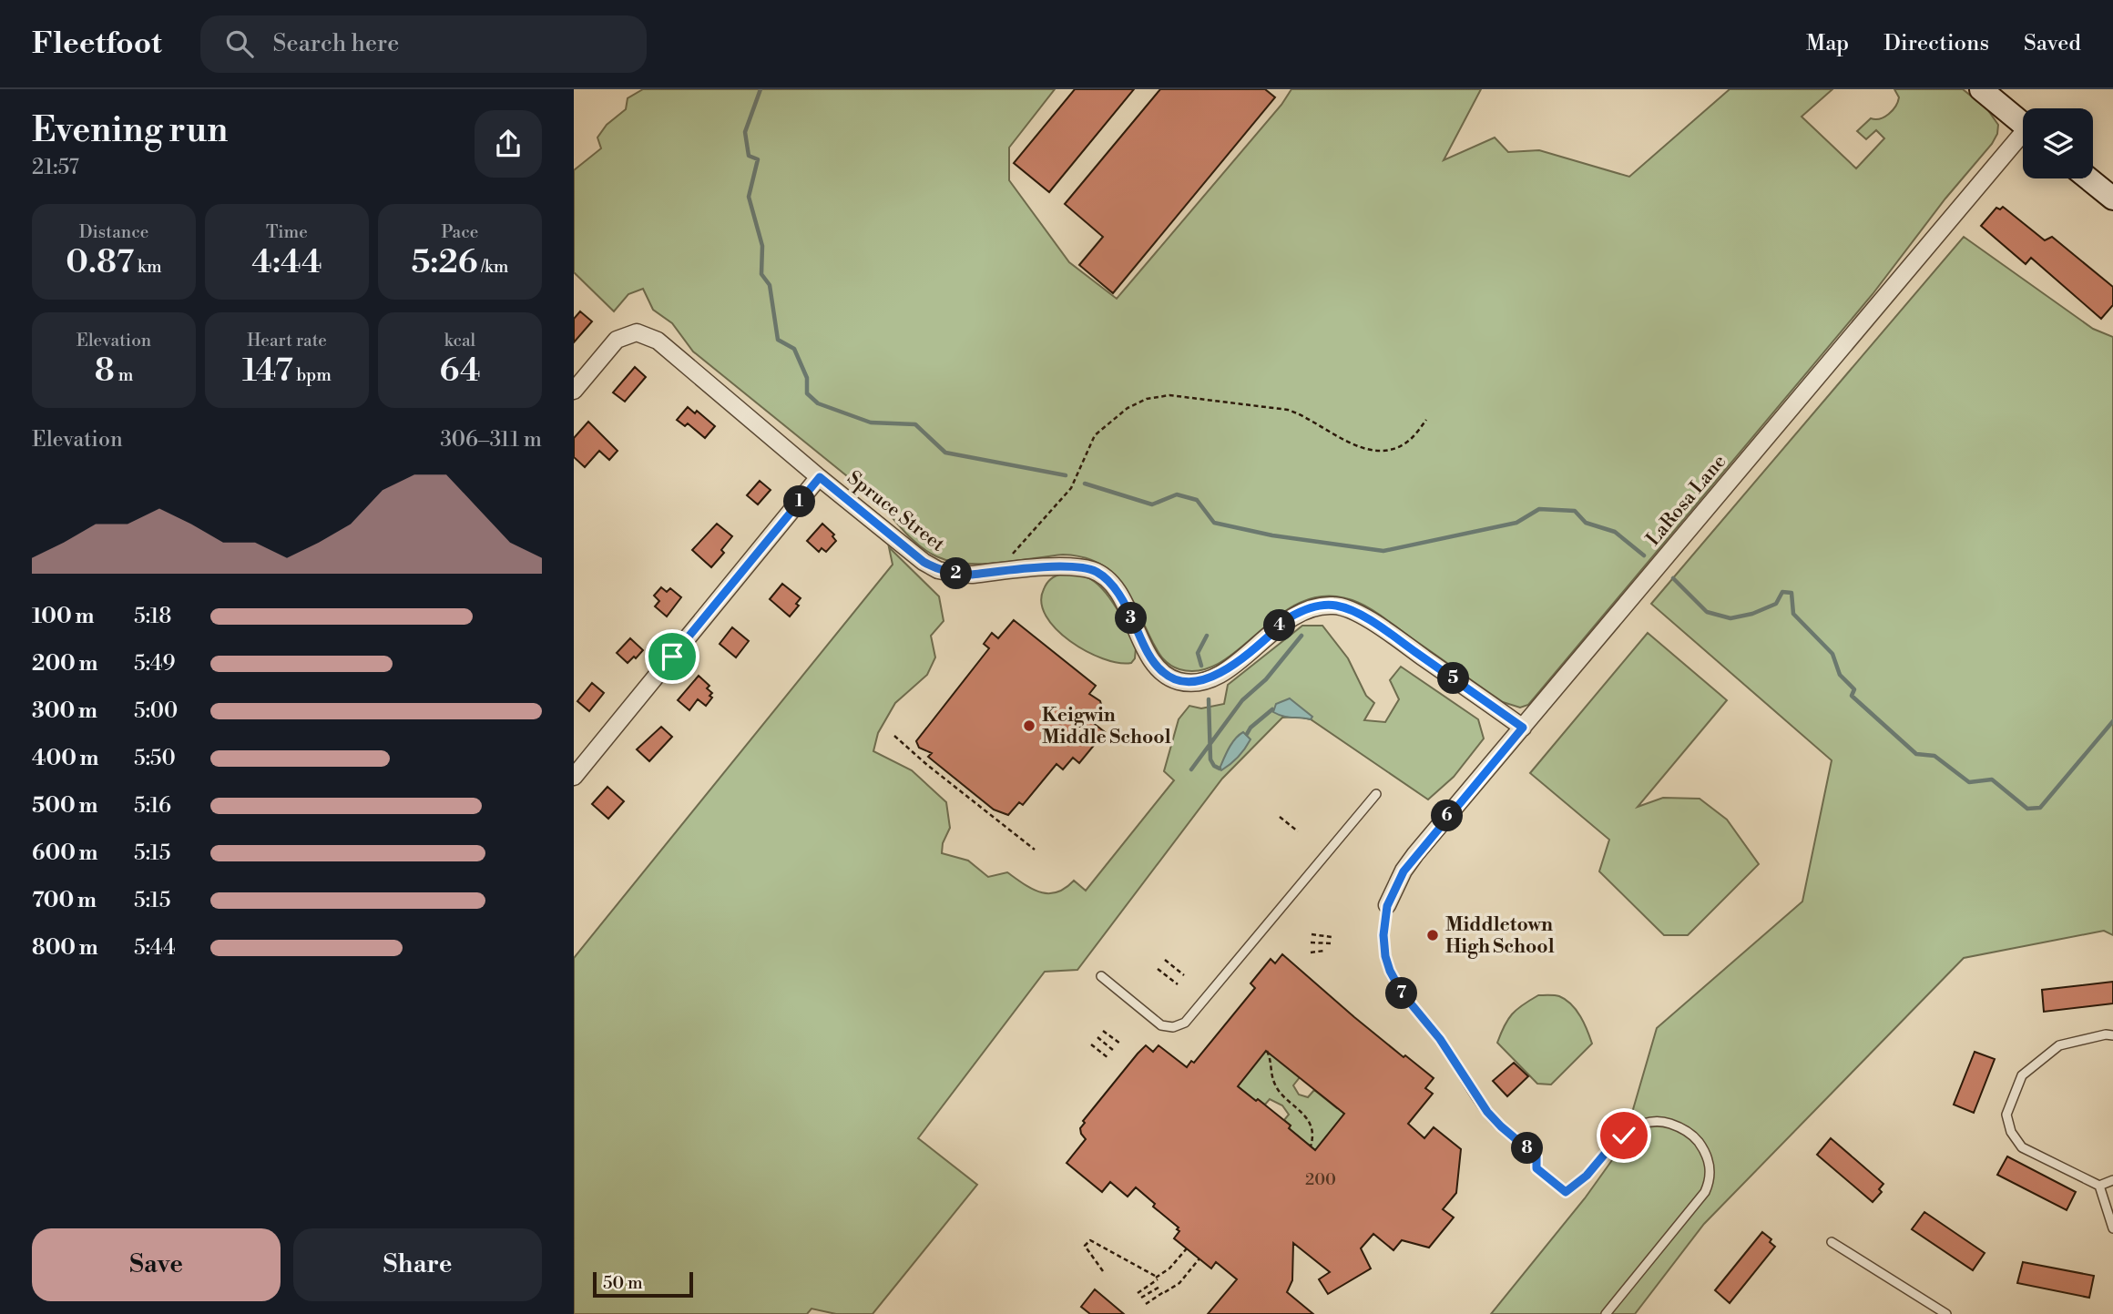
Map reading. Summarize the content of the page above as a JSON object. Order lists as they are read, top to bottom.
{
  "streets": {
    "street": ["LaRosa Lane", "Spruce Street"]
  },
  "crossings": [
    ["LaRosa Lane", "Spruce Street"]
  ],
  "places": ["Keigwin Middle School", "Middletown High School"],
  "house_numbers": ["200"],
  "scale_bar": "50 m",
  "page": {
    "header": "Fleetfoot",
    "search": "Search here",
    "nav": ["Map", "Directions", "Saved"],
    "heading": ["Evening run", "21:57"],
    "stats": [
      ["Distance", "0.87 km"],
      ["Time", "4:44"],
      ["Pace", "5:26 /km"],
      ["Elevation", "8 m"],
      ["Heart rate", "147 bpm"],
      ["kcal", "64"]
    ],
    "chart": ["Elevation", "306–311 m"],
    "pins": [
      "1",
      "2",
      "3",
      "4",
      "5",
      "6",
      "7",
      "8"
    ],
    "list": [
      {
        "name": "100 m",
        "note": "5:18"
      },
      {
        "name": "200 m",
        "note": "5:49"
      },
      {
        "name": "300 m",
        "note": "5:00"
      },
      {
        "name": "400 m",
        "note": "5:50"
      },
      {
        "name": "500 m",
        "note": "5:16"
      },
      {
        "name": "600 m",
        "note": "5:15"
      },
      {
        "name": "700 m",
        "note": "5:15"
      },
      {
        "name": "800 m",
        "note": "5:44"
      }
    ],
    "buttons": ["Save", "Share"],
    "scale": "50 m"
  }
}
